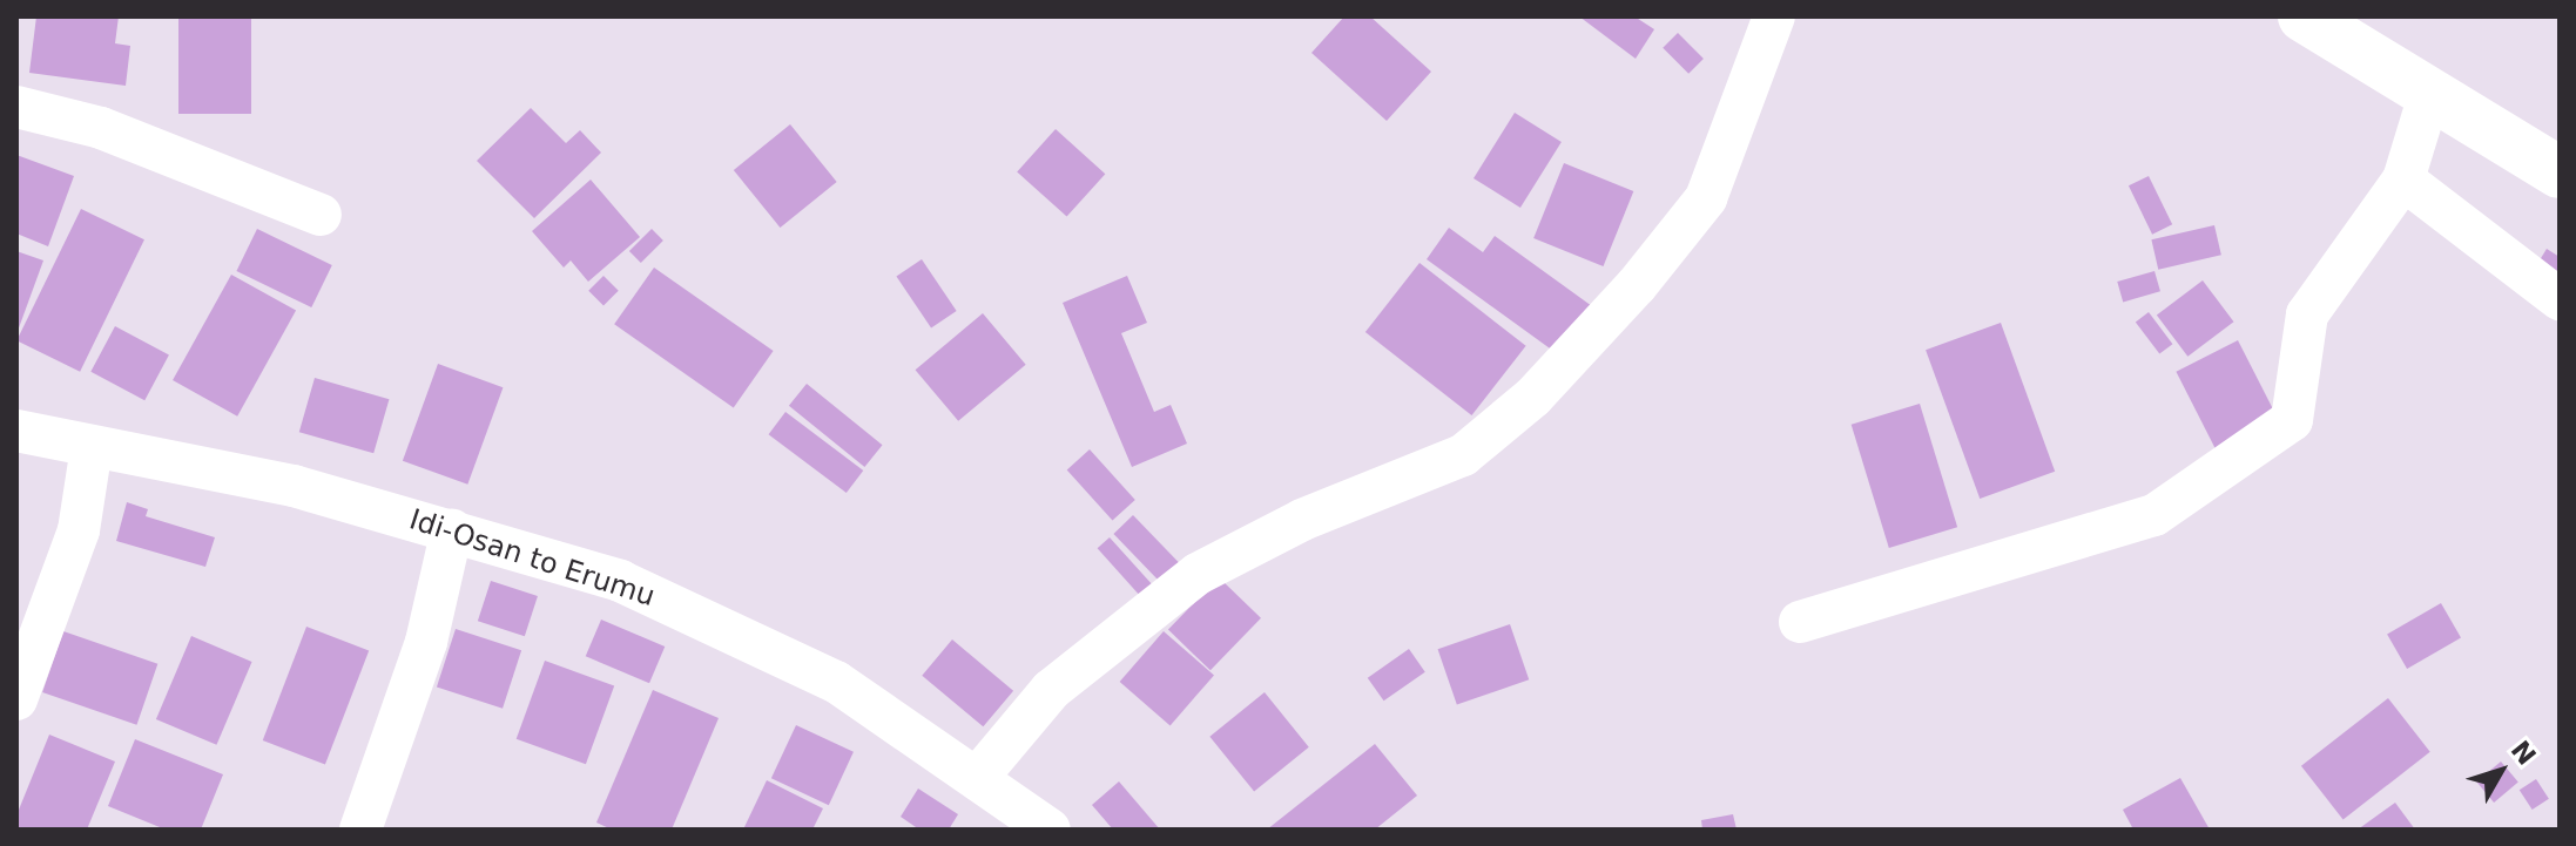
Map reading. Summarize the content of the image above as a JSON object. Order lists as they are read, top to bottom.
{
  "streets": {
    "street": ["Idi-Osan to Erumu"]
  },
  "north": "top right"
}
